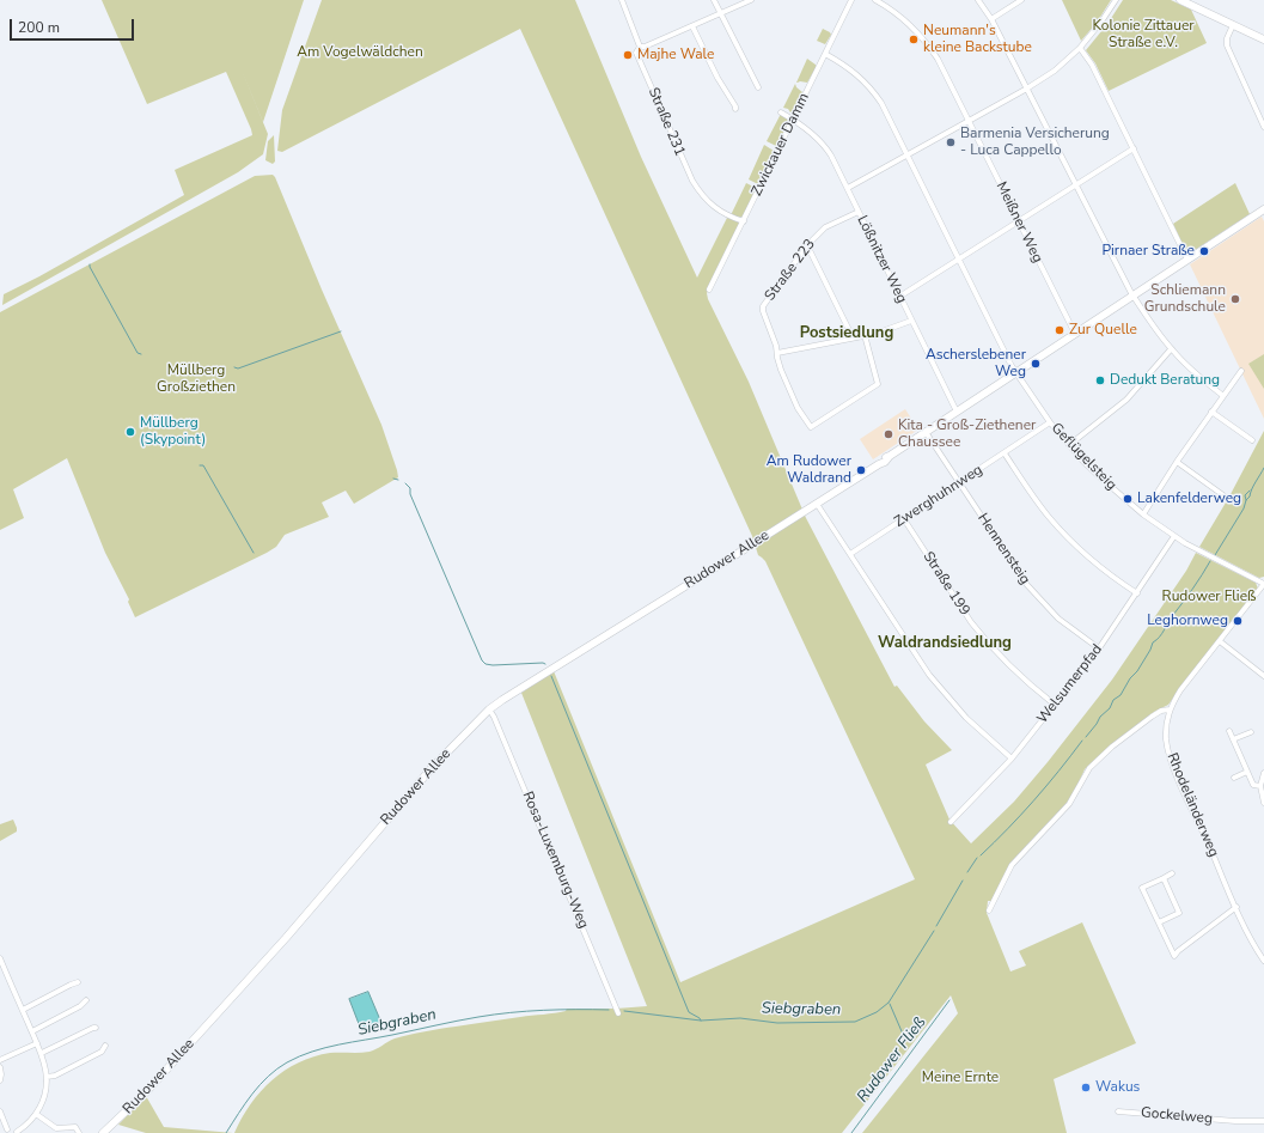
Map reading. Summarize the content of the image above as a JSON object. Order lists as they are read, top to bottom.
{
  "streets": {
    "street": [
      "Straße 231",
      "Zwickauer Damm",
      "Meißner Weg",
      "Lößnitzer Weg",
      "Straße 223",
      "Geflügelsteig",
      "Zwerghuhnweg",
      "Hennensteig",
      "Rudower Allee",
      "Straße 199",
      "Welsumerpfad",
      "Rhodeländerweg",
      "Rosa-Luxemburg-Weg",
      "Gockelweg"
    ]
  },
  "crossings": [
    ["Straße 231", "Zwickauer Damm"],
    ["Zwickauer Damm", "Lößnitzer Weg"],
    ["Meißner Weg", "Rudower Allee"],
    ["Lößnitzer Weg", "Straße 223"],
    ["Lößnitzer Weg", "Rudower Allee"],
    ["Geflügelsteig", "Zwerghuhnweg"],
    ["Geflügelsteig", "Rudower Allee"],
    ["Geflügelsteig", "Welsumerpfad"],
    ["Geflügelsteig", "Rhodeländerweg"],
    ["Zwerghuhnweg", "Hennensteig"],
    ["Zwerghuhnweg", "Straße 199"],
    ["Hennensteig", "Rudower Allee"],
    ["Hennensteig", "Welsumerpfad"],
    ["Rudower Allee", "Rosa-Luxemburg-Weg"],
    ["Straße 199", "Welsumerpfad"]
  ],
  "districts": ["Postsiedlung", "Waldrandsiedlung"],
  "water": ["Siebgraben", "Rudower Fließ"],
  "parks": [
    "Kolonie Zittauer Straße e.V.",
    "Am Vogelwäldchen",
    "Müllberg Großziethen",
    "Rudower Fließ",
    "Meine Ernte"
  ],
  "places": [
    "Neumann's kleine Backstube",
    "Majhe Wale",
    "Barmenia Versicherung - Luca Cappello",
    "Pirnaer Straße",
    "Schliemann Grundschule",
    "Zur Quelle",
    "Ascherslebener Weg",
    "Dedukt Beratung",
    "Müllberg (Skypoint)",
    "Kita - Groß-Ziethener Chaussee",
    "Am Rudower Waldrand",
    "Lakenfelderweg",
    "Leghornweg",
    "Wakus"
  ],
  "scale_bar": "200 m"
}
